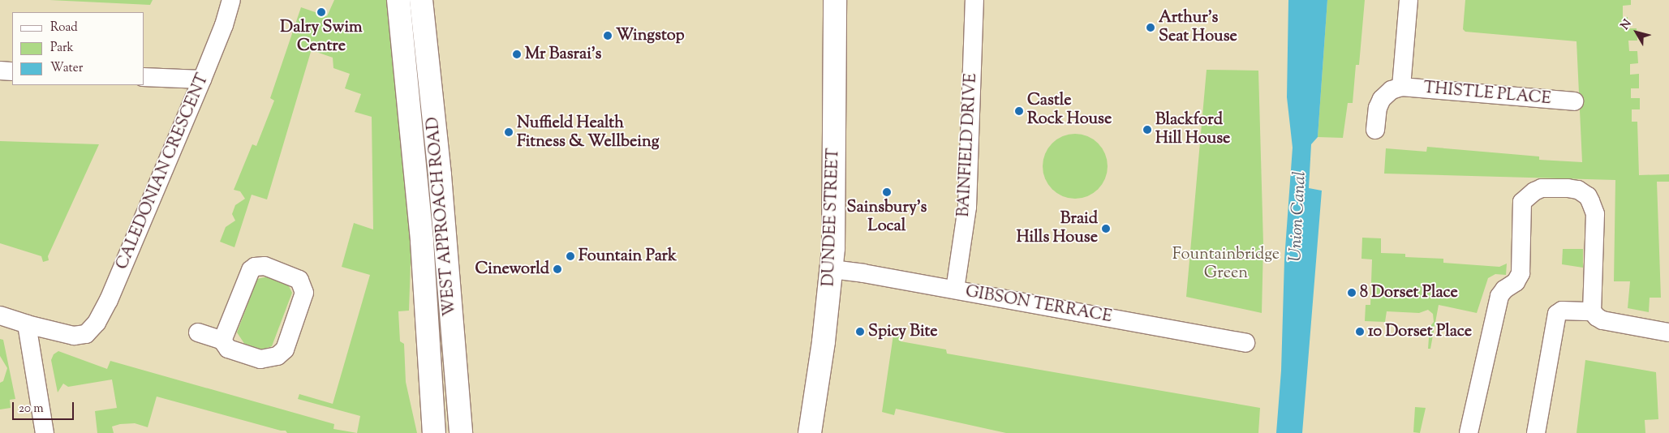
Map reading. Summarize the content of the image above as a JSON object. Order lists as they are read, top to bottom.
{
  "streets": {
    "street": [
      "THISTLE PLACE",
      "BAINFIELD DRIVE",
      "CALEDONIAN CRESCENT",
      "WEST APPROACH ROAD",
      "DUNDEE STREET",
      "GIBSON TERRACE"
    ]
  },
  "crossings": [
    ["BAINFIELD DRIVE", "GIBSON TERRACE"],
    ["DUNDEE STREET", "GIBSON TERRACE"]
  ],
  "water": ["Union Canal"],
  "parks": ["Fountainbridge Green"],
  "places": [
    "Dalry Swim Centre",
    "Arthur's Seat House",
    "Wingstop",
    "Mr Basrai's",
    "Castle Rock House",
    "Blackford Hill House",
    "Nuffield Health Fitness & Wellbeing",
    "Sainsbury's Local",
    "Braid Hills House",
    "Fountain Park",
    "Cineworld",
    "8 Dorset Place",
    "Spicy Bite",
    "10 Dorset Place"
  ],
  "legend": ["Road", "Park", "Water"],
  "scale_bar": "20 m",
  "north": "top left"
}
